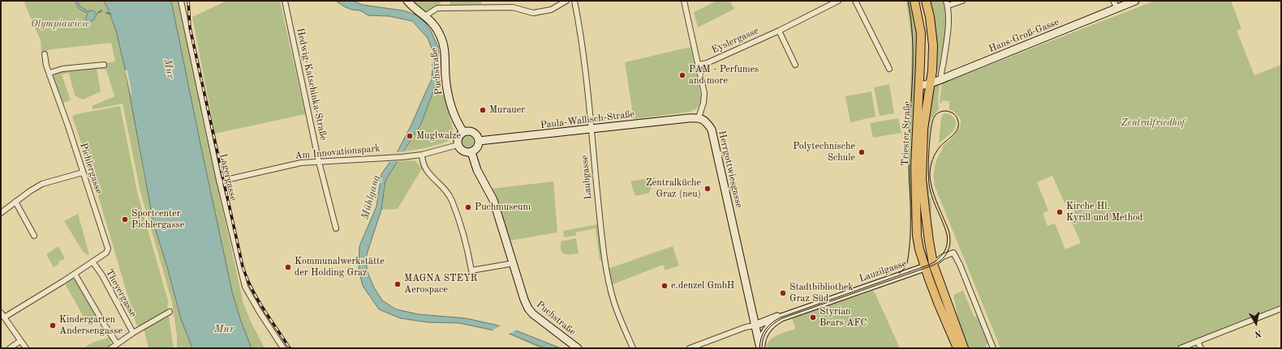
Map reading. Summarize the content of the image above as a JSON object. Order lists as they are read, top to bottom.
{
  "streets": {
    "main road": ["Triester Straße"],
    "street": [
      "Hans-Groß-Gasse",
      "Eyslergasse",
      "Puchstraße",
      "Hedwig-Katschinka-Straße",
      "Paula-Wallisch-Straße",
      "Am Innovationspark",
      "Pichlergasse",
      "Herrgottwiesgasse",
      "Lagergasse",
      "Laubgasse",
      "Lauzilgasse",
      "Theyergasse"
    ]
  },
  "crossings": [
    ["Hans-Groß-Gasse", "Triester Straße"],
    ["Puchstraße", "Paula-Wallisch-Straße"],
    ["Puchstraße", "Am Innovationspark"],
    ["Hedwig-Katschinka-Straße", "Am Innovationspark"],
    ["Paula-Wallisch-Straße", "Am Innovationspark"],
    ["Paula-Wallisch-Straße", "Herrgottwiesgasse"],
    ["Paula-Wallisch-Straße", "Laubgasse"],
    ["Triester Straße", "Lauzilgasse"],
    ["Am Innovationspark", "Lagergasse"],
    ["Pichlergasse", "Theyergasse"],
    ["Herrgottwiesgasse", "Lauzilgasse"]
  ],
  "water": ["Mur", "Mühlgang"],
  "parks": ["Olympiawiese", "Zentralfriedhof"],
  "places": [
    "PAM - Perfumes and more",
    "Murauer",
    "Muglwalze",
    "Polytechnische Schule",
    "Zentralküche Graz (neu)",
    "Puchmuseum",
    "Kirche Hl. Kyrill und Method",
    "Sportcenter Pichlergasse",
    "Kommunalwerkstätte der Holding Graz",
    "MAGNA STEYR Aerospace",
    "e.denzel GmbH",
    "Stadtbibliothek Graz Süd",
    "Styrian Bears AFC",
    "Kindergarten Andersengasse"
  ],
  "north": "bottom"
}
